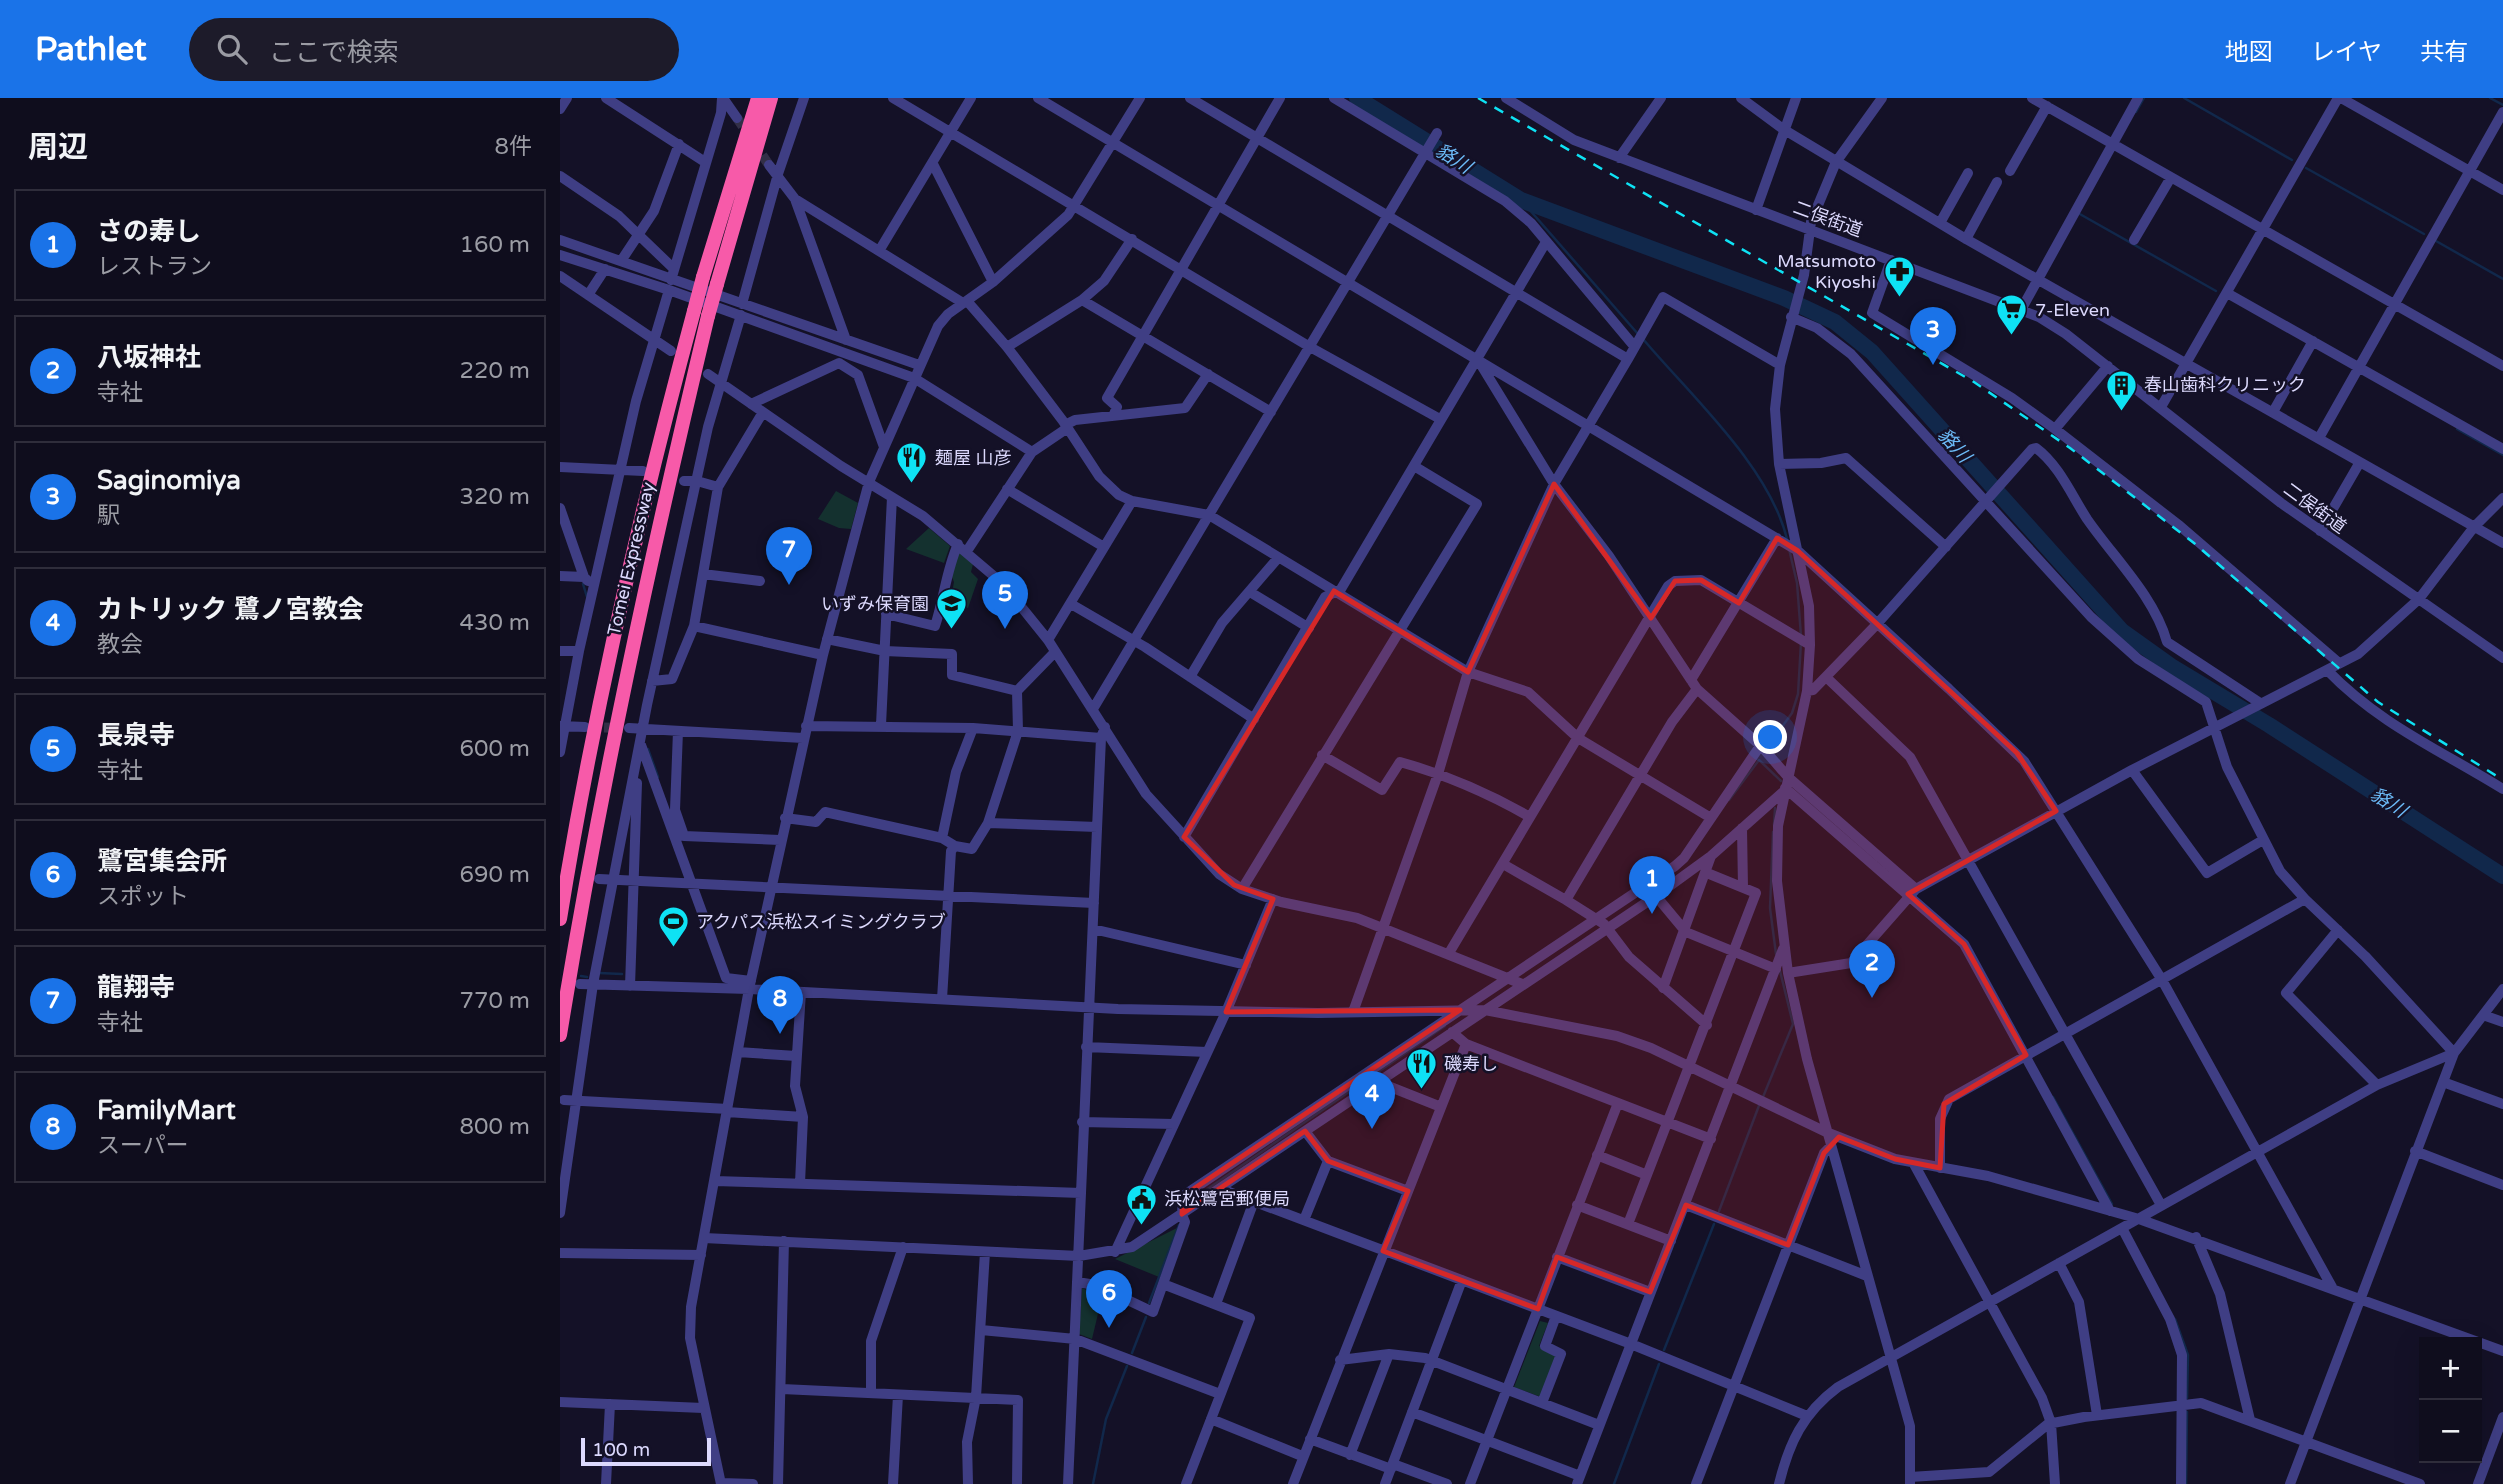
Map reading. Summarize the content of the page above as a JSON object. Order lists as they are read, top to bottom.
{
  "streets": {
    "highway": ["Tomei Expressway"],
    "street": ["二俣街道"]
  },
  "water": ["貉川"],
  "places": {
    "pharmacy": ["Matsumoto Kiyoshi"],
    "supermarket": ["7-Eleven"],
    "building": ["春山歯科クリニック"],
    "restaurant": ["麺屋 山彦", "磯寿し"],
    "school or university": ["いずみ保育園"],
    "sports": ["アクパス浜松スイミングクラブ"],
    "public building": ["浜松鷺宮郵便局"]
  },
  "scale_bar": "100 m",
  "page": {
    "header": "Pathlet",
    "search": "ここで検索",
    "nav": ["地図", "レイヤ", "共有"],
    "heading": ["周辺", "8件"],
    "list": [
      {
        "mark": "1",
        "name": "さの寿し",
        "note": "レストラン",
        "value": "160 m"
      },
      {
        "mark": "2",
        "name": "八坂神社",
        "note": "寺社",
        "value": "220 m"
      },
      {
        "mark": "3",
        "name": "Saginomiya",
        "note": "駅",
        "value": "320 m"
      },
      {
        "mark": "4",
        "name": "カトリック 鷺ノ宮教会",
        "note": "教会",
        "value": "430 m"
      },
      {
        "mark": "5",
        "name": "長泉寺",
        "note": "寺社",
        "value": "600 m"
      },
      {
        "mark": "6",
        "name": "鷺宮集会所",
        "note": "スポット",
        "value": "690 m"
      },
      {
        "mark": "7",
        "name": "龍翔寺",
        "note": "寺社",
        "value": "770 m"
      },
      {
        "mark": "8",
        "name": "FamilyMart",
        "note": "スーパー",
        "value": "800 m"
      }
    ],
    "pins": [
      "3",
      "7",
      "5",
      "1",
      "2",
      "8",
      "4",
      "6"
    ],
    "map_buttons": ["+", "−"],
    "scale": "100 m"
  }
}
